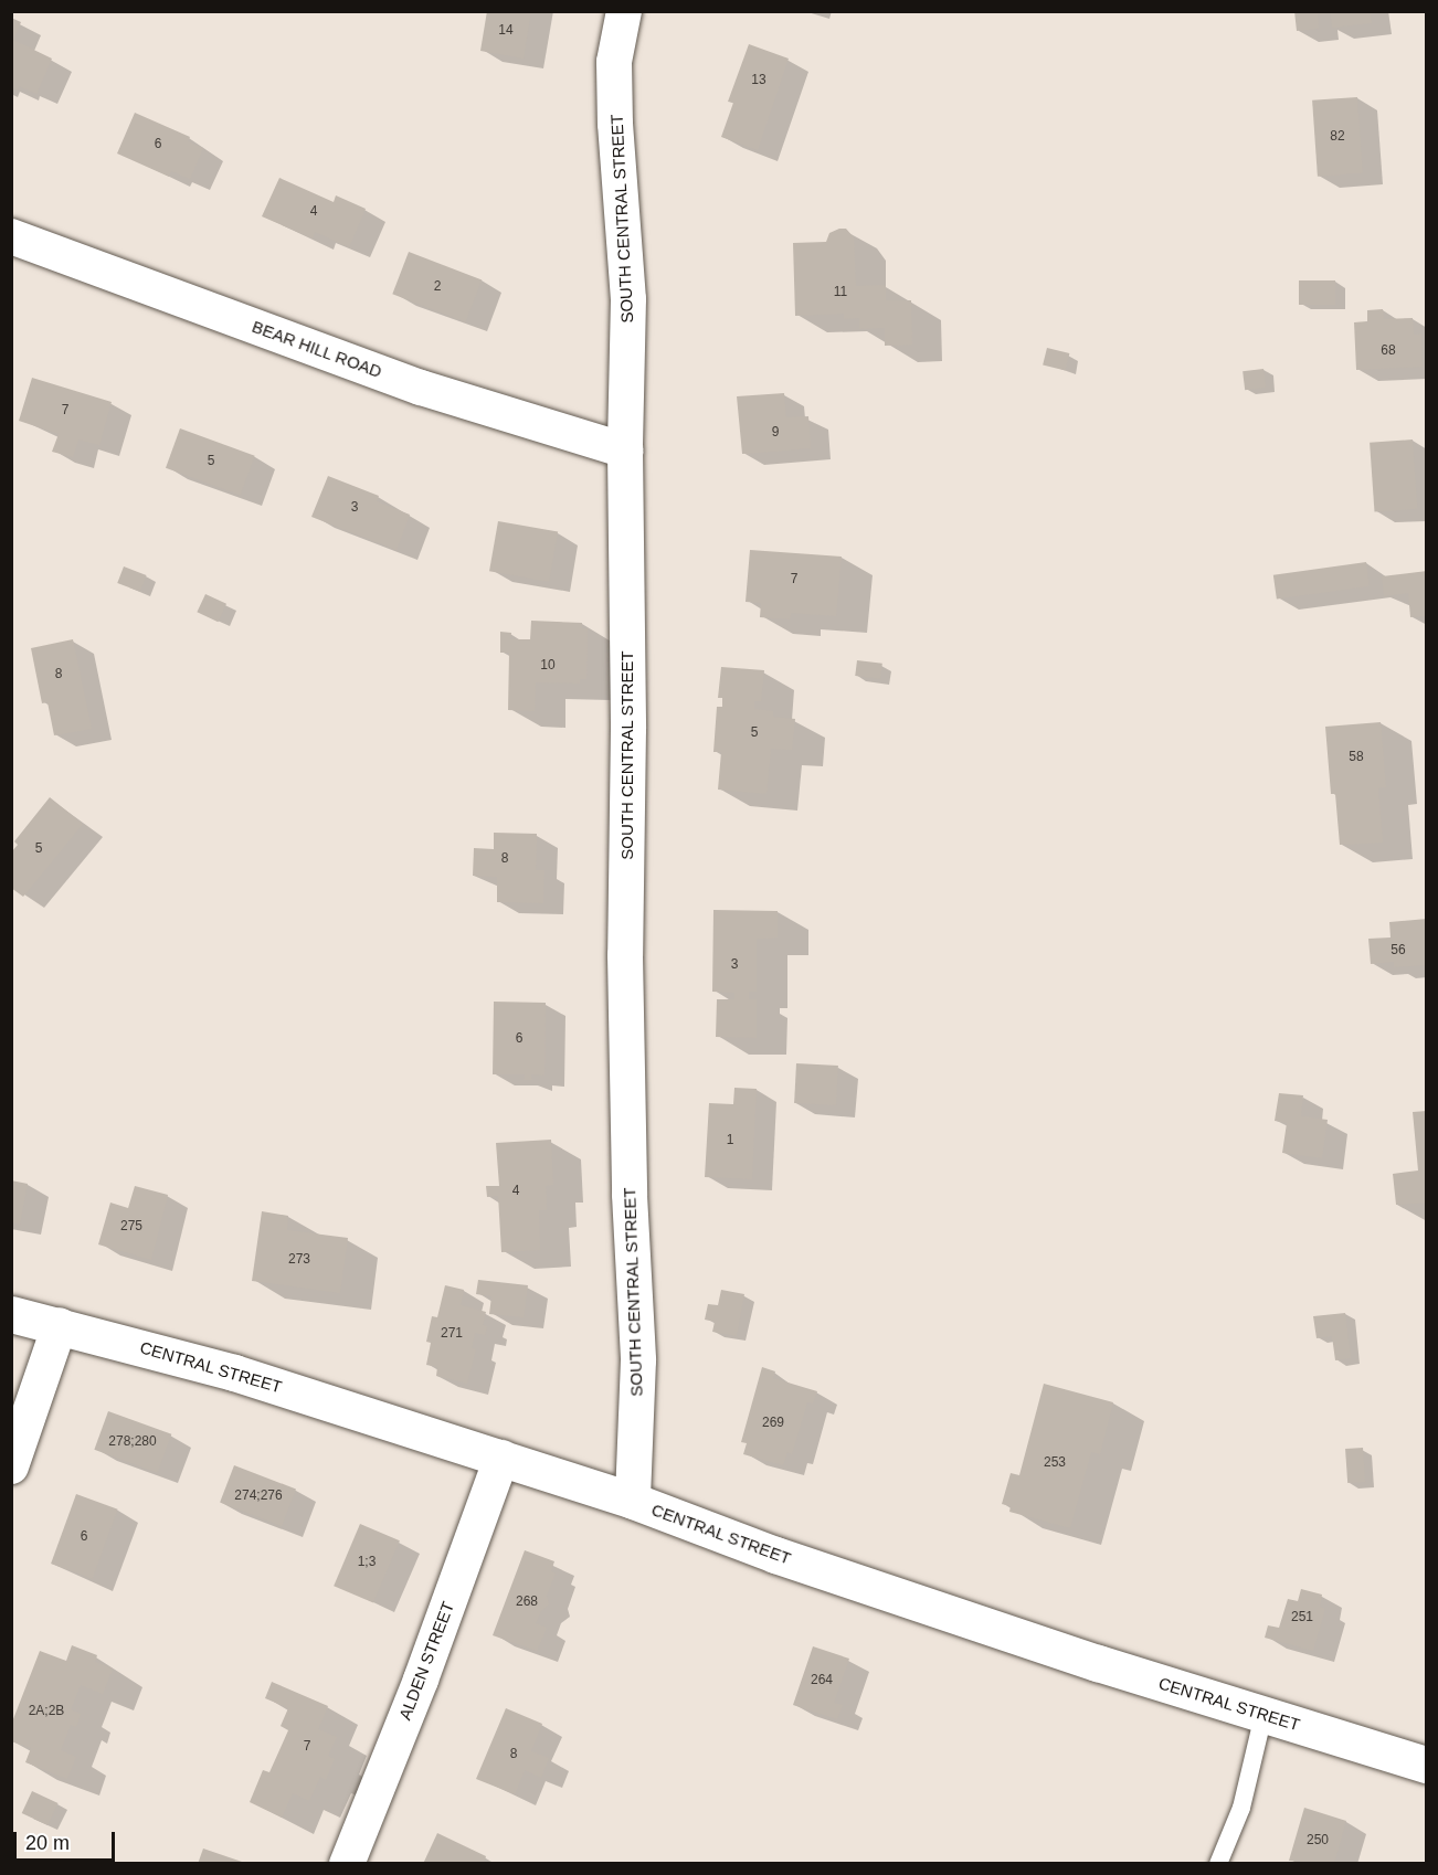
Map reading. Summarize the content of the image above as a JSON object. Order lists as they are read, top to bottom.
{
  "streets": {
    "street": [
      "SOUTH CENTRAL STREET",
      "BEAR HILL ROAD",
      "CENTRAL STREET",
      "ALDEN STREET"
    ]
  },
  "crossings": [
    ["SOUTH CENTRAL STREET", "BEAR HILL ROAD"],
    ["SOUTH CENTRAL STREET", "CENTRAL STREET"],
    ["CENTRAL STREET", "ALDEN STREET"]
  ],
  "house_numbers": [
    "14",
    "13",
    "82",
    "6",
    "4",
    "2",
    "11",
    "68",
    "7",
    "9",
    "5",
    "3",
    "7",
    "10",
    "8",
    "5",
    "58",
    "5",
    "8",
    "56",
    "3",
    "6",
    "1",
    "4",
    "275",
    "273",
    "271",
    "269",
    "278;280",
    "253",
    "274;276",
    "6",
    "1;3",
    "268",
    "251",
    "264",
    "2A;2B",
    "7",
    "8",
    "250"
  ],
  "scale_bar": "20 m"
}
